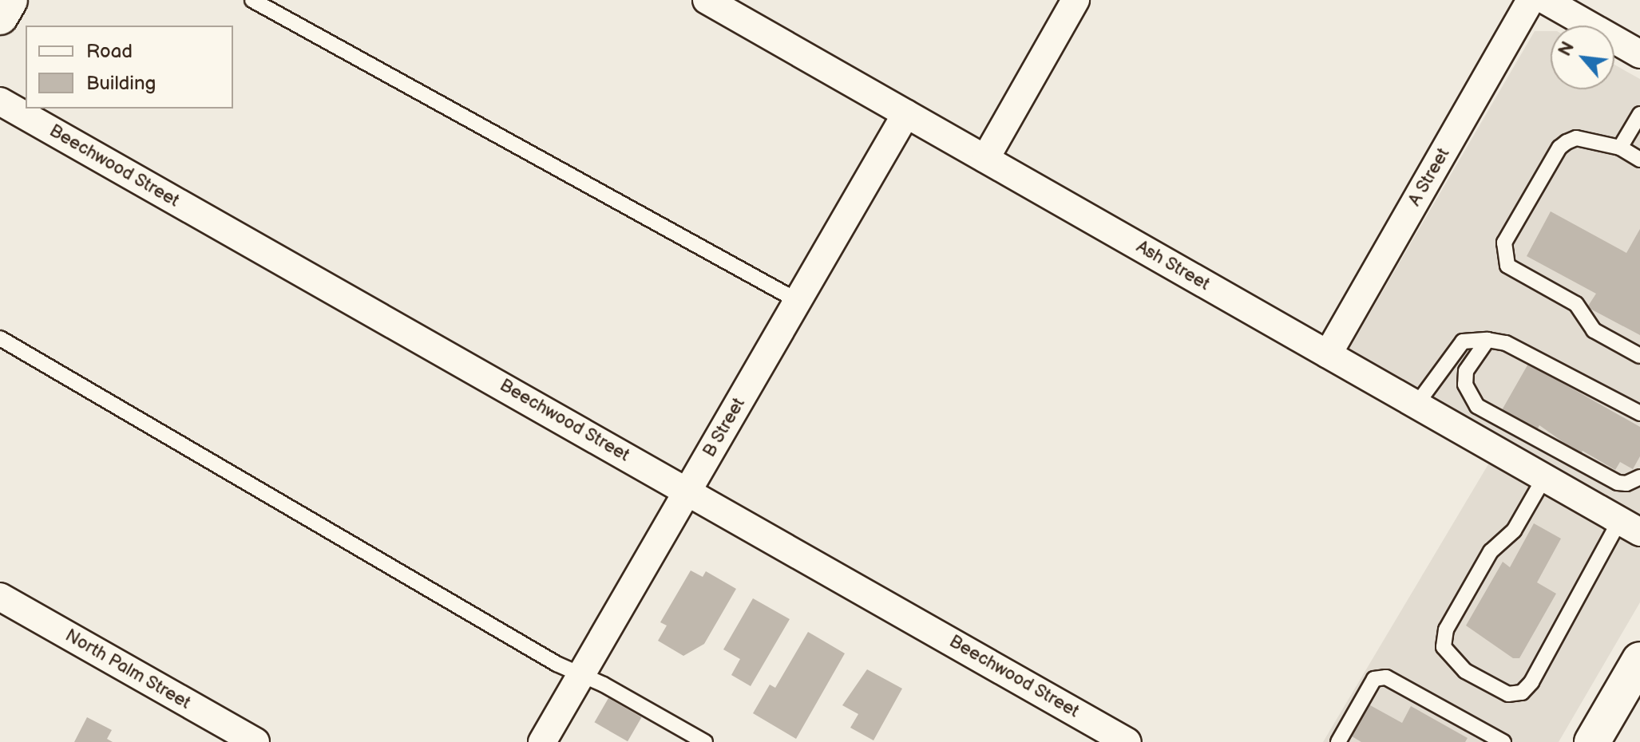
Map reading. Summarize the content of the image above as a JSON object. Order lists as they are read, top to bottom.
{
  "streets": {
    "street": [
      "Beechwood Street",
      "A Street",
      "Ash Street",
      "B Street",
      "North Palm Street"
    ]
  },
  "crossings": [
    ["Beechwood Street", "B Street"],
    ["A Street", "Ash Street"],
    ["Ash Street", "B Street"]
  ],
  "legend": ["Road", "Building"],
  "north": "top left"
}
